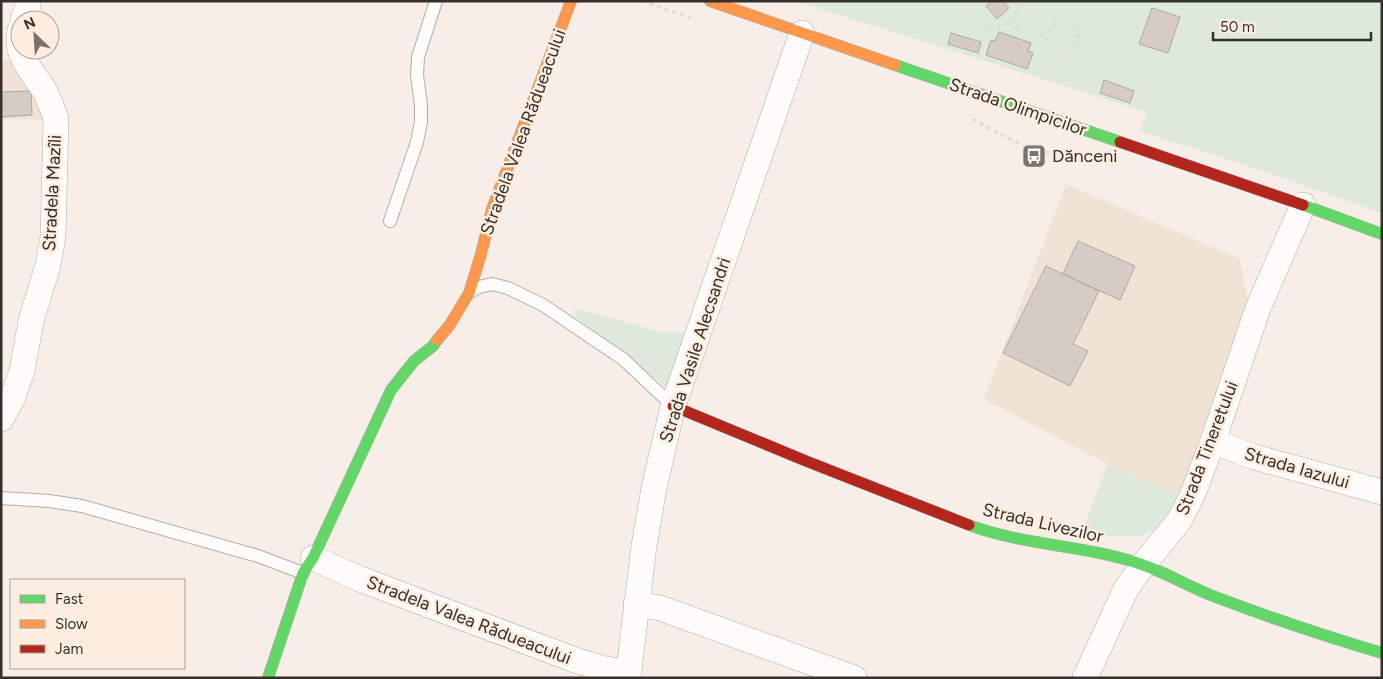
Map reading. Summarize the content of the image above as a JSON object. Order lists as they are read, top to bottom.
{
  "streets": {
    "street": [
      "Strada Olimpicilor",
      "Stradela Valea Rădueacului",
      "Stradela Mazîli",
      "Strada Vasile Alecsandri",
      "Strada Tineretului",
      "Strada Iazului",
      "Strada Livezilor"
    ]
  },
  "crossings": [
    ["Strada Olimpicilor", "Strada Vasile Alecsandri"],
    ["Strada Olimpicilor", "Strada Tineretului"],
    ["Stradela Valea Rădueacului", "Strada Vasile Alecsandri"],
    ["Strada Vasile Alecsandri", "Strada Livezilor"],
    ["Strada Tineretului", "Strada Iazului"],
    ["Strada Tineretului", "Strada Livezilor"]
  ],
  "places": {
    "bus stop": ["Dănceni"]
  },
  "legend": ["Fast", "Slow", "Jam"],
  "scale_bar": "50 m",
  "north": "top left"
}
